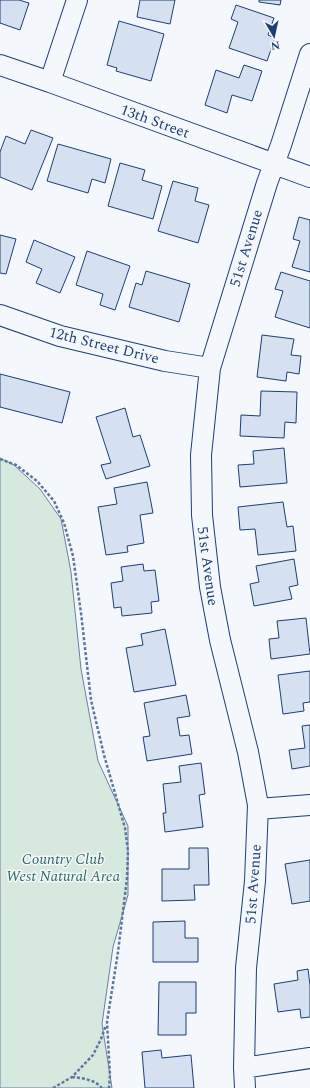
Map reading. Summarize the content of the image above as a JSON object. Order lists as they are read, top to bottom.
{
  "streets": {
    "street": ["13th Street", "51st Avenue", "12th Street Drive"]
  },
  "crossings": [
    ["13th Street", "51st Avenue"],
    ["51st Avenue", "12th Street Drive"]
  ],
  "parks": ["Country Club West Natural Area"],
  "north": "bottom"
}
